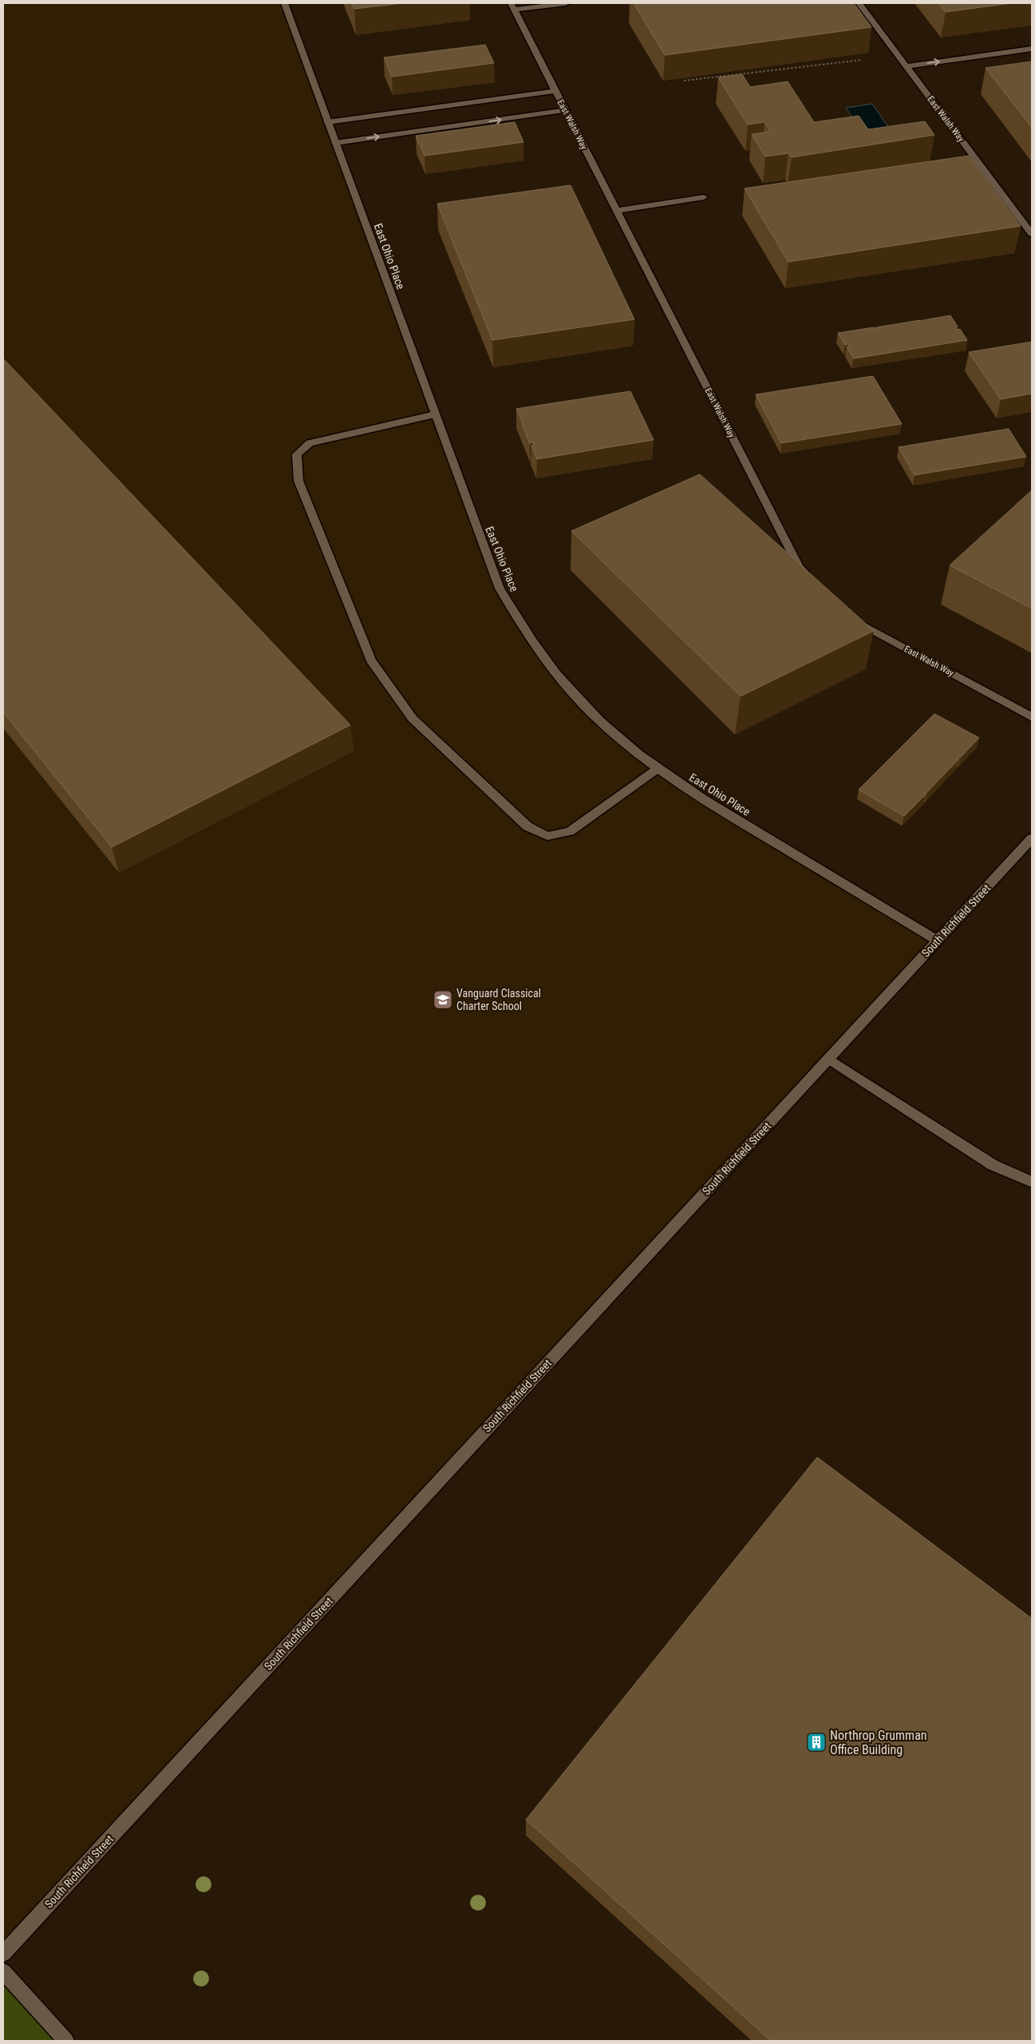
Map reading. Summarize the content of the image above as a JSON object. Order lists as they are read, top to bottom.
{
  "streets": {
    "street": ["East Walsh Way", "East Ohio Place", "South Richfield Street"]
  },
  "crossings": [
    ["East Ohio Place", "South Richfield Street"]
  ],
  "places": {
    "school or university": ["Vanguard Classical Charter School"],
    "building": ["Northrop Grumman Office Building"]
  }
}
